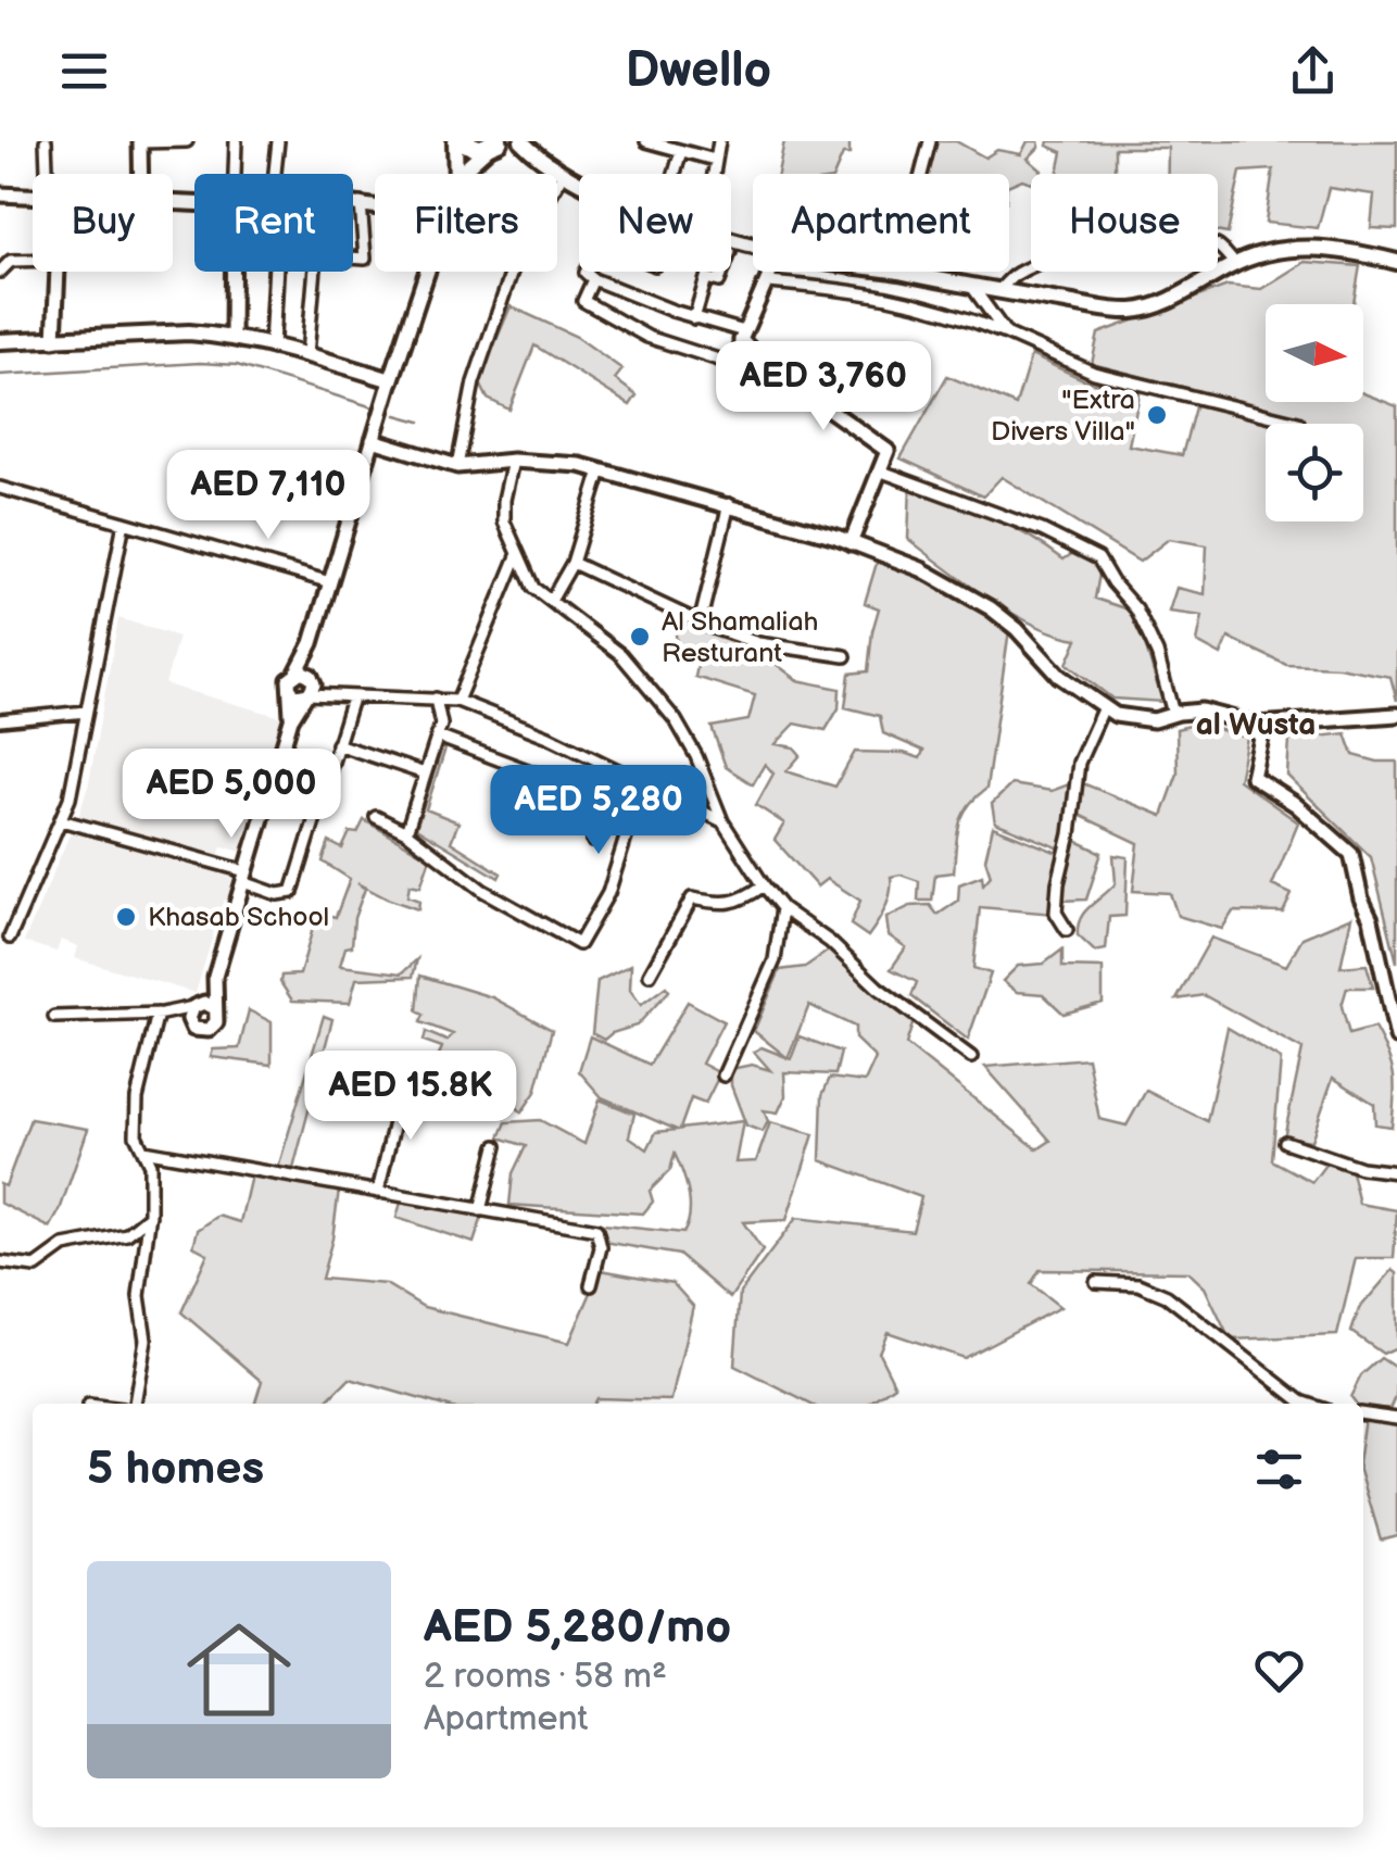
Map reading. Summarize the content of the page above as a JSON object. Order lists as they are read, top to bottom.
{
  "districts": ["al Wusta"],
  "places": ["\"Extra Divers Villa\"", "Al Shamaliah Resturant", "Khasab School"],
  "north": "right",
  "page": {
    "header": "Dwello",
    "chip": [
      "Buy",
      "Rent",
      "Filters",
      "New",
      "Apartment",
      "House"
    ],
    "price": [
      "AED 3,760",
      "AED 7,110",
      "AED 5,000",
      "AED 5,280",
      "AED 15.8K"
    ],
    "heading": "5 homes",
    "list": [
      {
        "name": "AED 5,280/mo",
        "note": "2 rooms · 58 m² · Apartment"
      }
    ]
  }
}
